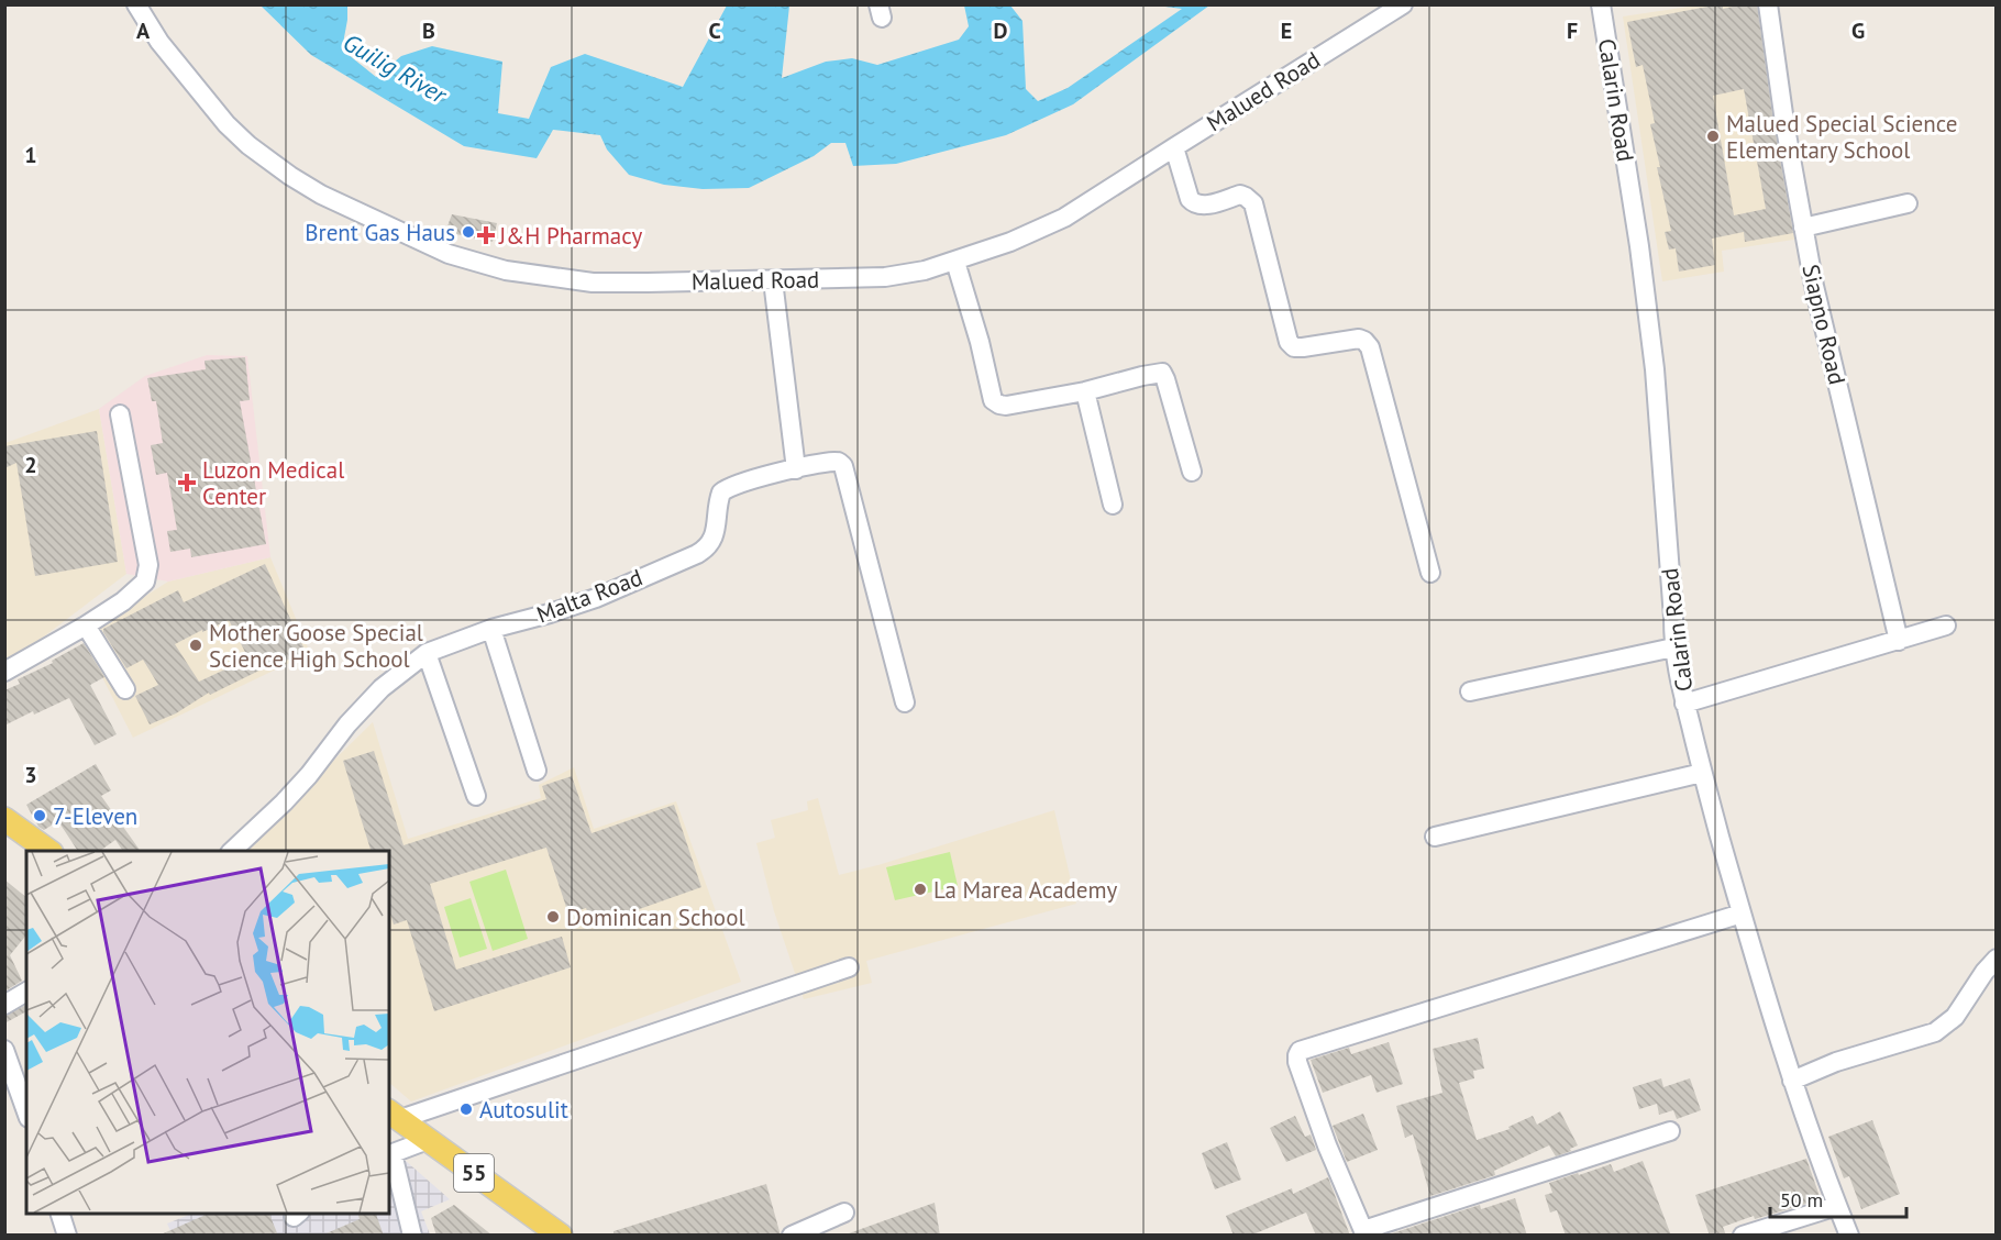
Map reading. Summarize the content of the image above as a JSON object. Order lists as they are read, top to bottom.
{
  "streets": {
    "main road": ["55"],
    "street": [
      "Malued Road",
      "Calarin Road",
      "Siapno Road",
      "Malta Road"
    ]
  },
  "water": ["Guilig River"],
  "places": {
    "other": [
      "Malued Special Science Elementary School",
      "Brent Gas Haus",
      "Mother Goose Special Science High School",
      "7-Eleven",
      "La Marea Academy",
      "Dominican School",
      "Autosulit"
    ],
    "health": ["J&H Pharmacy", "Luzon Medical Center"]
  },
  "scale_bar": "50 m",
  "grid": {
    "columns": [
      "A",
      "B",
      "C",
      "D",
      "E",
      "F",
      "G"
    ],
    "rows": ["1", "2", "3"]
  }
}
